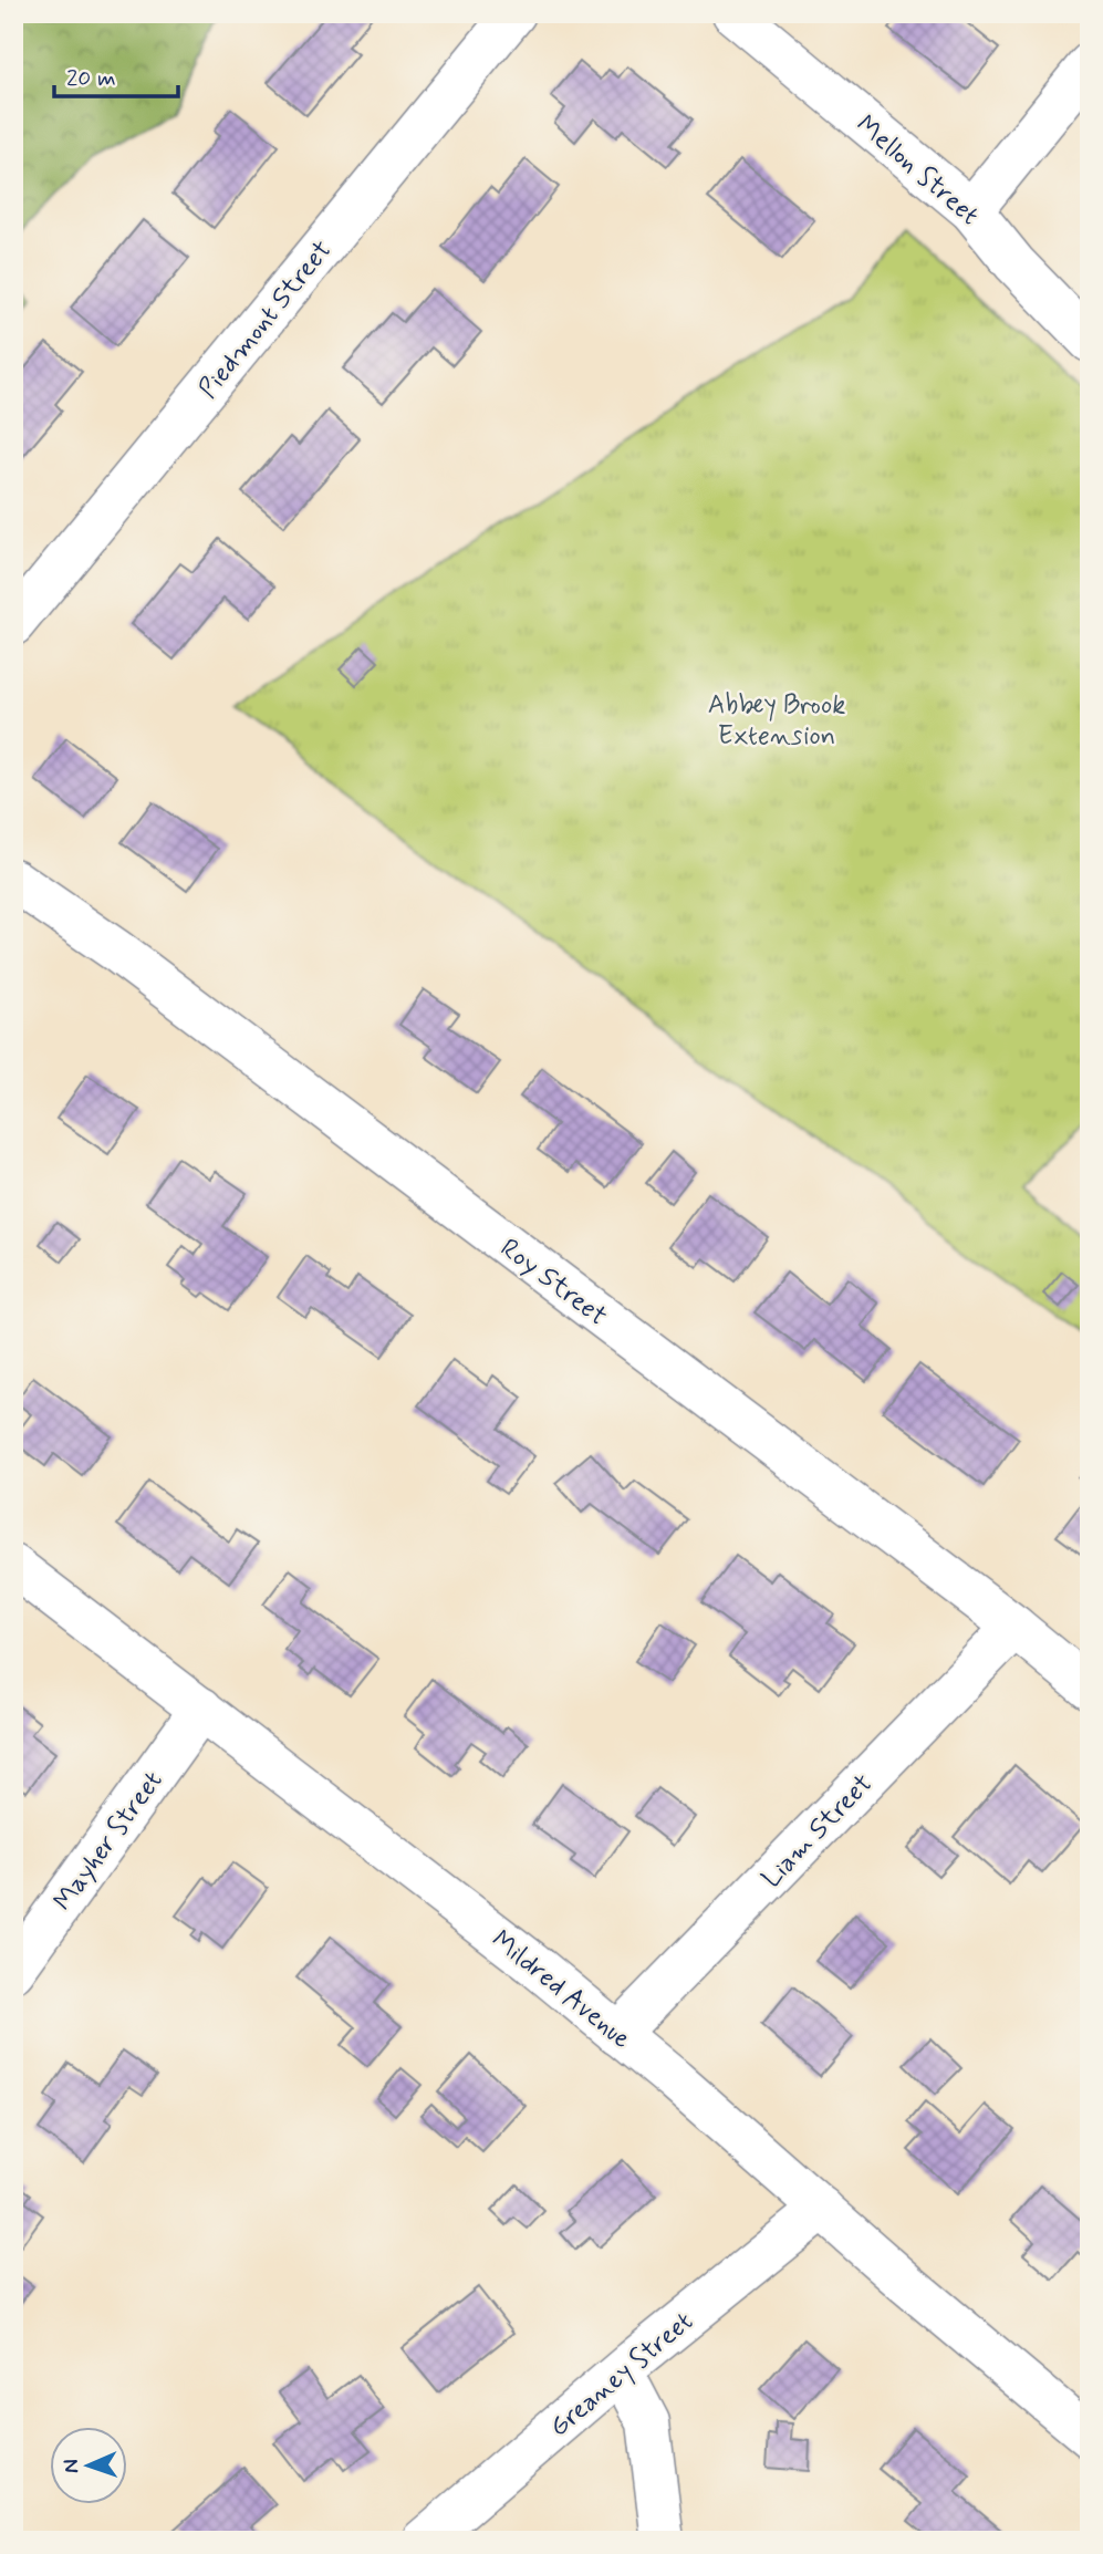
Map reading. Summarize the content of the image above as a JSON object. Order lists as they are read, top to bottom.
{
  "streets": {
    "street": [
      "Mellon Street",
      "Piedmont Street",
      "Roy Street",
      "Liam Street",
      "Mayher Street",
      "Mildred Avenue",
      "Greaney Street"
    ]
  },
  "crossings": [
    ["Roy Street", "Liam Street"],
    ["Liam Street", "Mildred Avenue"],
    ["Mayher Street", "Mildred Avenue"],
    ["Mildred Avenue", "Greaney Street"]
  ],
  "parks": ["Abbey Brook Extension"],
  "scale_bar": "20 m",
  "north": "left"
}
